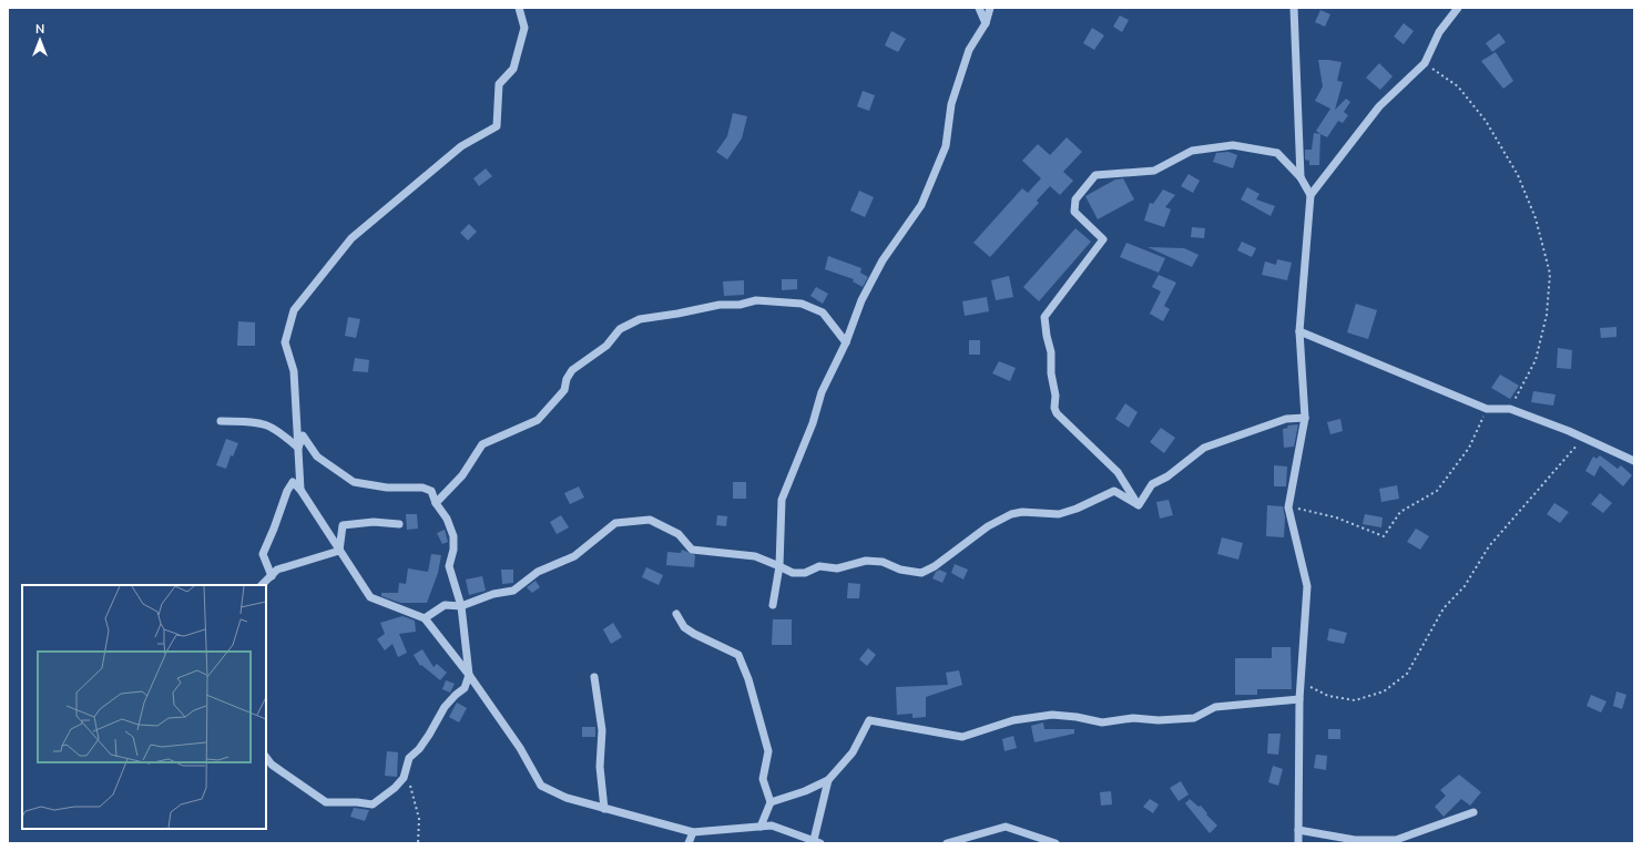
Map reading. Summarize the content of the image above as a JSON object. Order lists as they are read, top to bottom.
{
  "north": "top"
}
